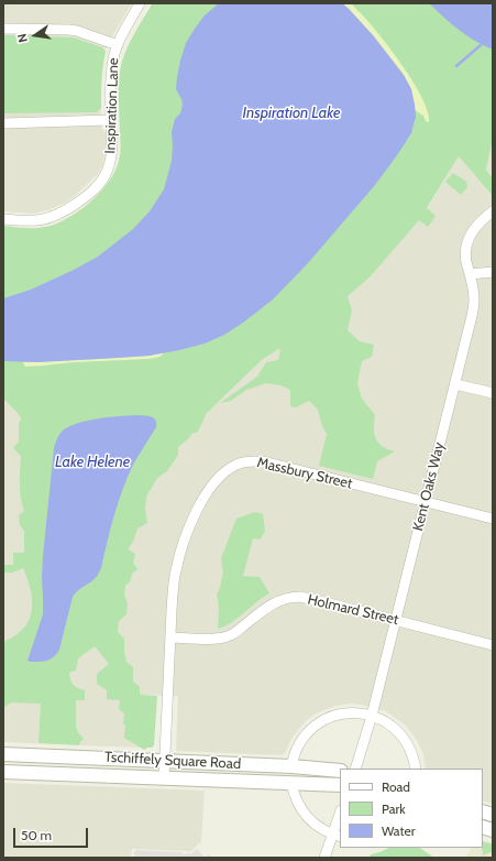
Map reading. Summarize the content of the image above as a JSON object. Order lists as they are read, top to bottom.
{
  "streets": {
    "street": [
      "Inspiration Lane",
      "Massbury Street",
      "Kent Oaks Way",
      "Holmard Street",
      "Tschiffely Square Road"
    ]
  },
  "crossings": [
    ["Massbury Street", "Kent Oaks Way"],
    ["Massbury Street", "Holmard Street"],
    ["Massbury Street", "Tschiffely Square Road"],
    ["Kent Oaks Way", "Holmard Street"]
  ],
  "water": ["Inspiration Lake", "Lake Helene"],
  "legend": ["Road", "Park", "Water"],
  "scale_bar": "50 m",
  "north": "left"
}
